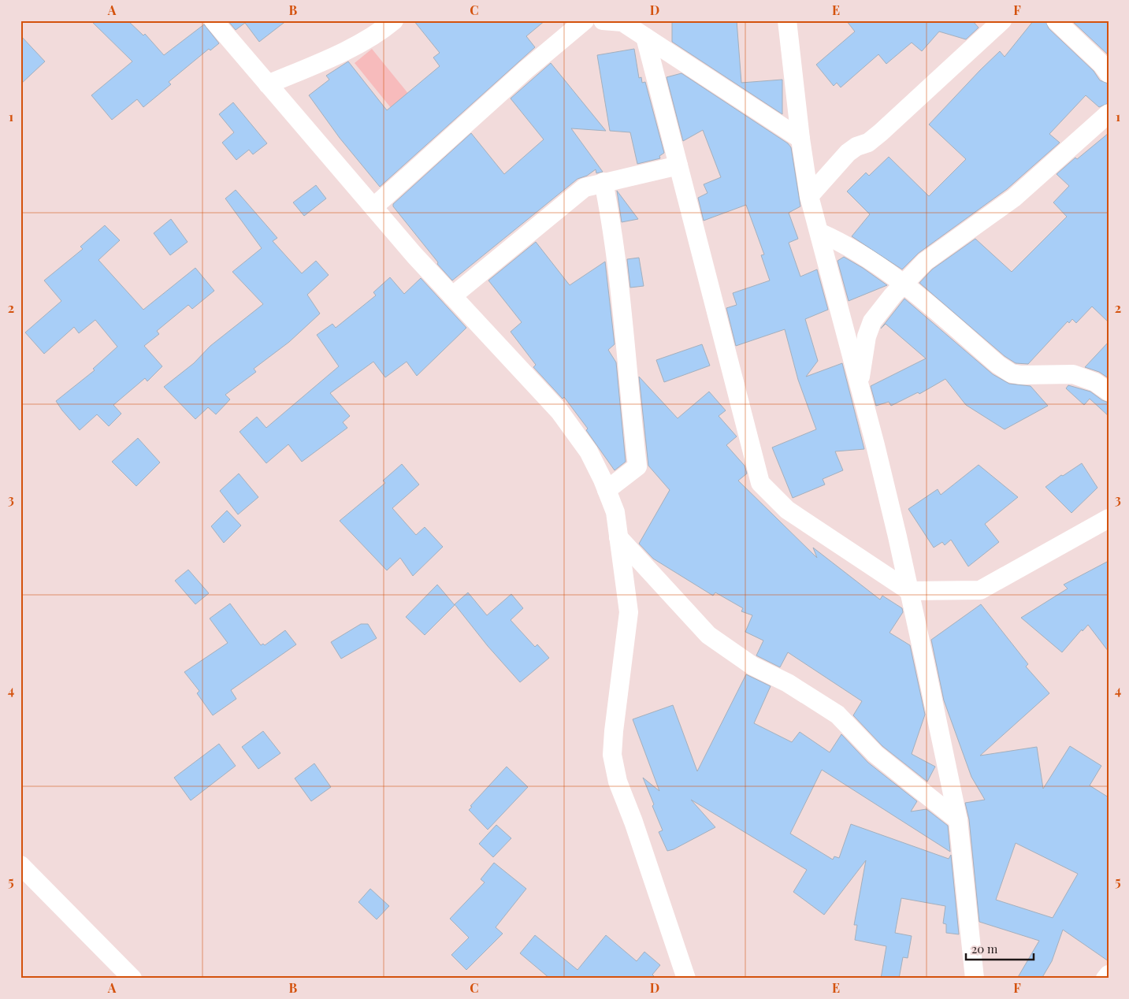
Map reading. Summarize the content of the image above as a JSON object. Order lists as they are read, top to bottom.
{
  "scale_bar": "20 m",
  "grid": {
    "columns": [
      "A",
      "B",
      "C",
      "D",
      "E",
      "F"
    ],
    "rows": [
      "1",
      "2",
      "3",
      "4",
      "5"
    ]
  }
}
